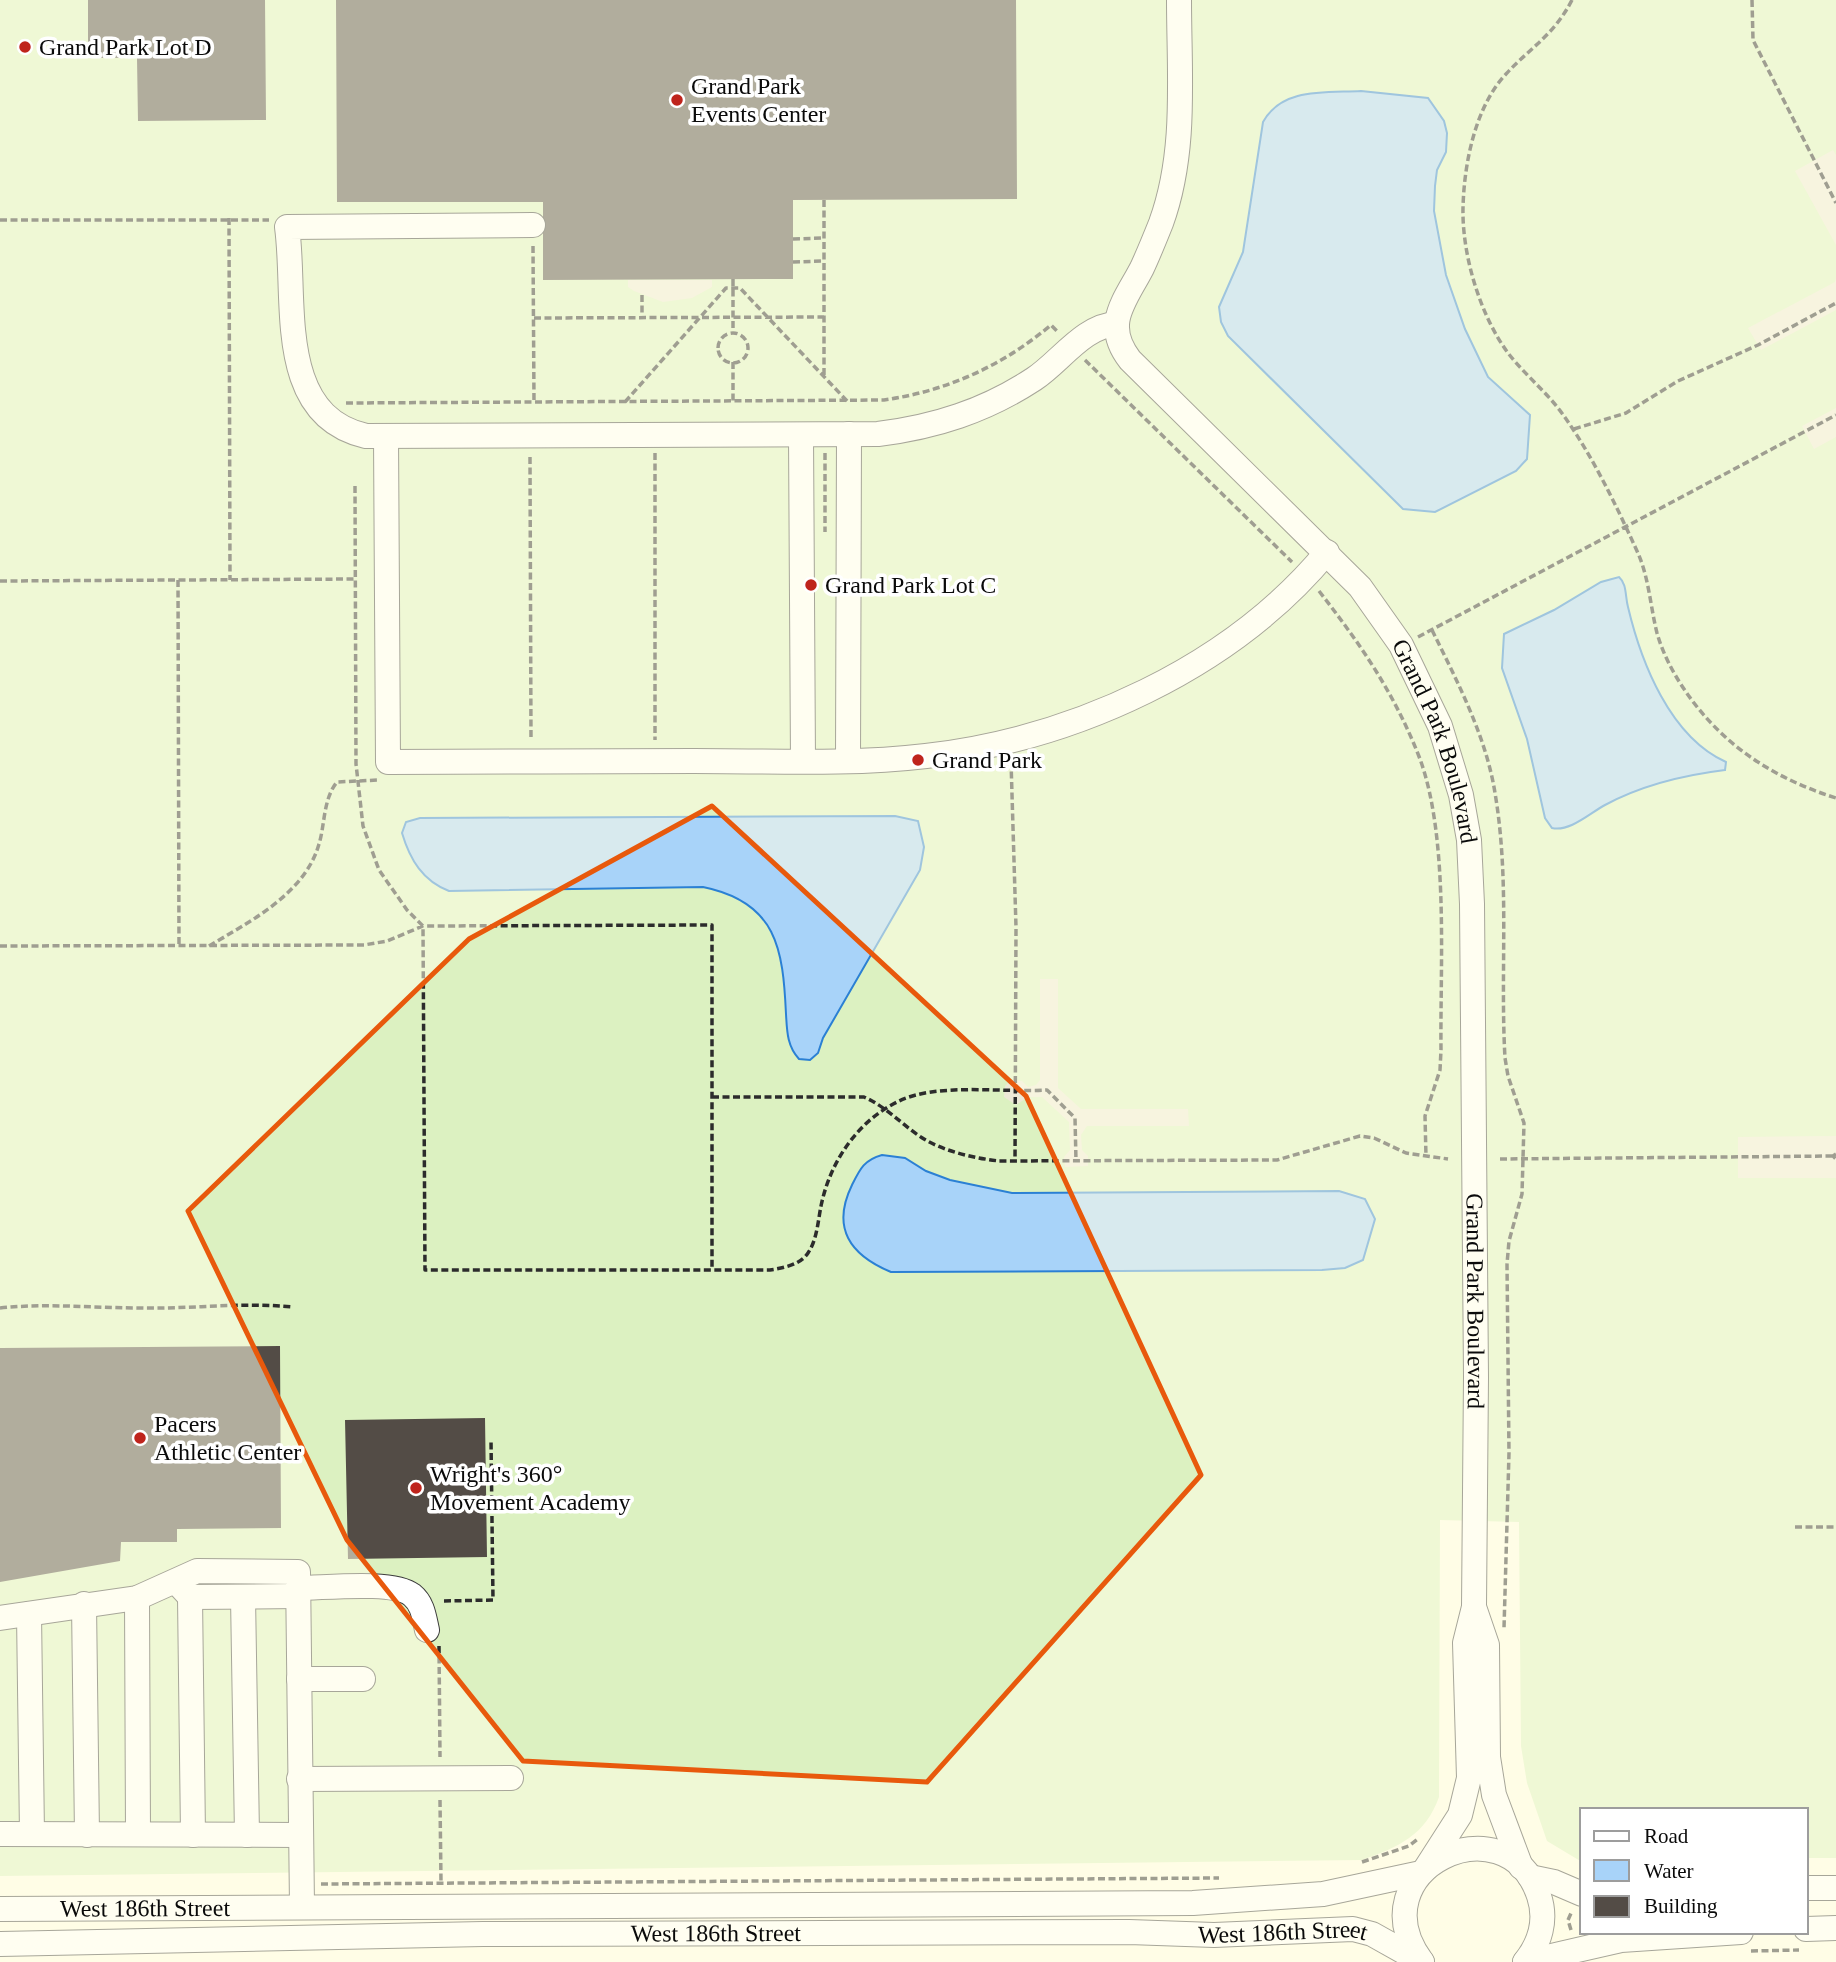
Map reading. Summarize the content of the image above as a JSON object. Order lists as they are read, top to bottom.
{
  "streets": {
    "street": ["Grand Park Boulevard", "West 186th Street"]
  },
  "crossings": [
    ["Grand Park Boulevard", "West 186th Street"]
  ],
  "places": [
    "Grand Park Lot D",
    "Grand Park Events Center",
    "Grand Park Lot C",
    "Grand Park",
    "Pacers Athletic Center",
    "Wright's 360° Movement Academy"
  ],
  "legend": ["Road", "Water", "Building"]
}
